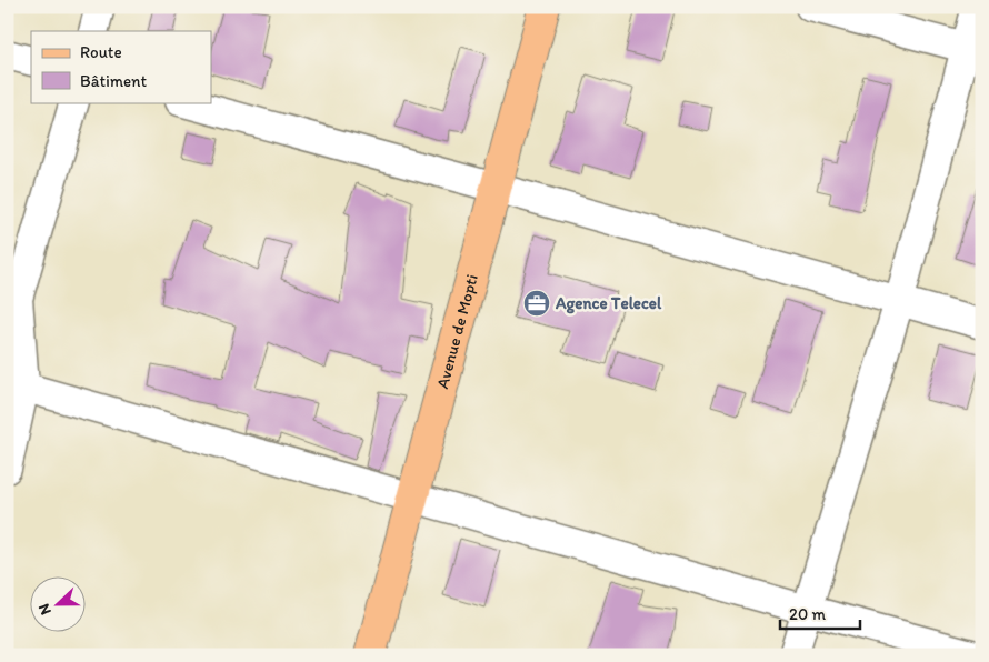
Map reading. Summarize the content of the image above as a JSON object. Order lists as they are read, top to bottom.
{
  "streets": {
    "main road": ["Avenue de Mopti"]
  },
  "places": {
    "office": ["Agence Telecel"]
  },
  "legend": ["Route", "Bâtiment"],
  "scale_bar": "20 m",
  "north": "left"
}
